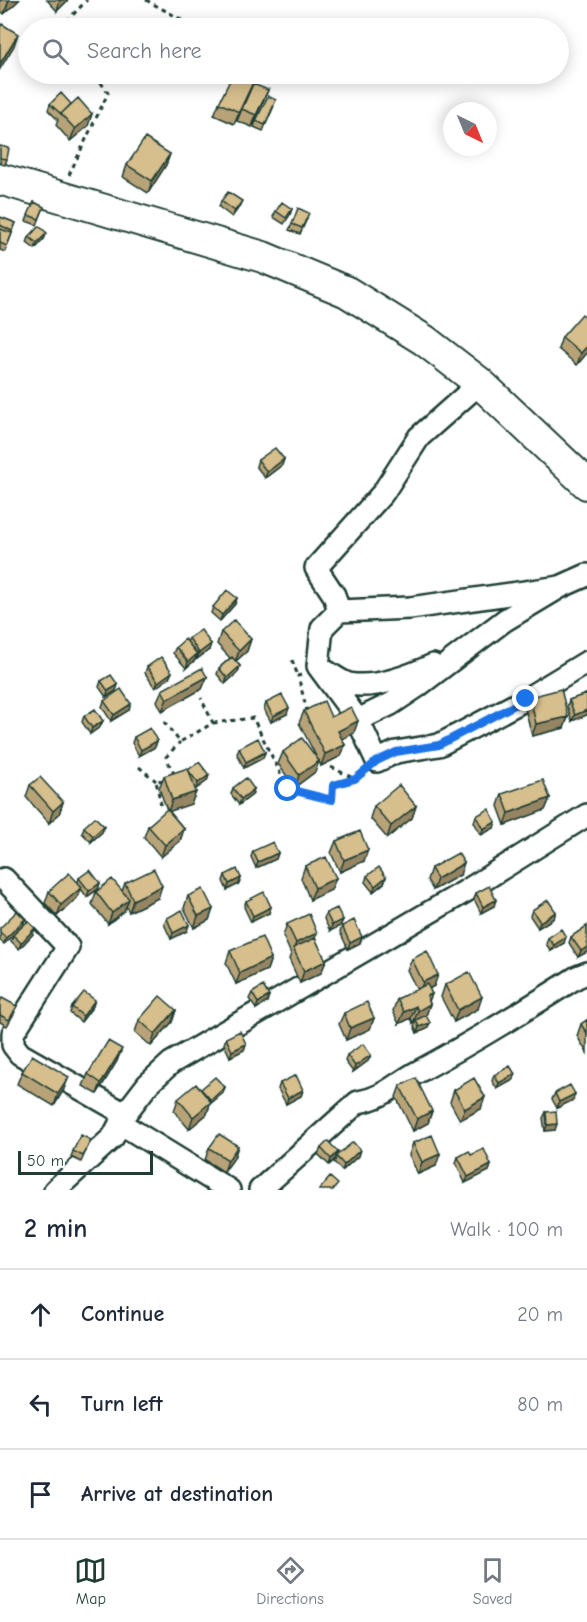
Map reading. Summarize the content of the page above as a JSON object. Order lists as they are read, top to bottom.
{
  "scale_bar": "50 m",
  "north": "bottom right",
  "page": {
    "search": "Search here",
    "scale": "50 m",
    "heading": ["2 min", "Walk · 100 m"],
    "list": [
      ["Continue", "20 m"],
      ["Turn left", "80 m"],
      "Arrive at destination"
    ],
    "nav": ["Map", "Directions", "Saved"]
  }
}
